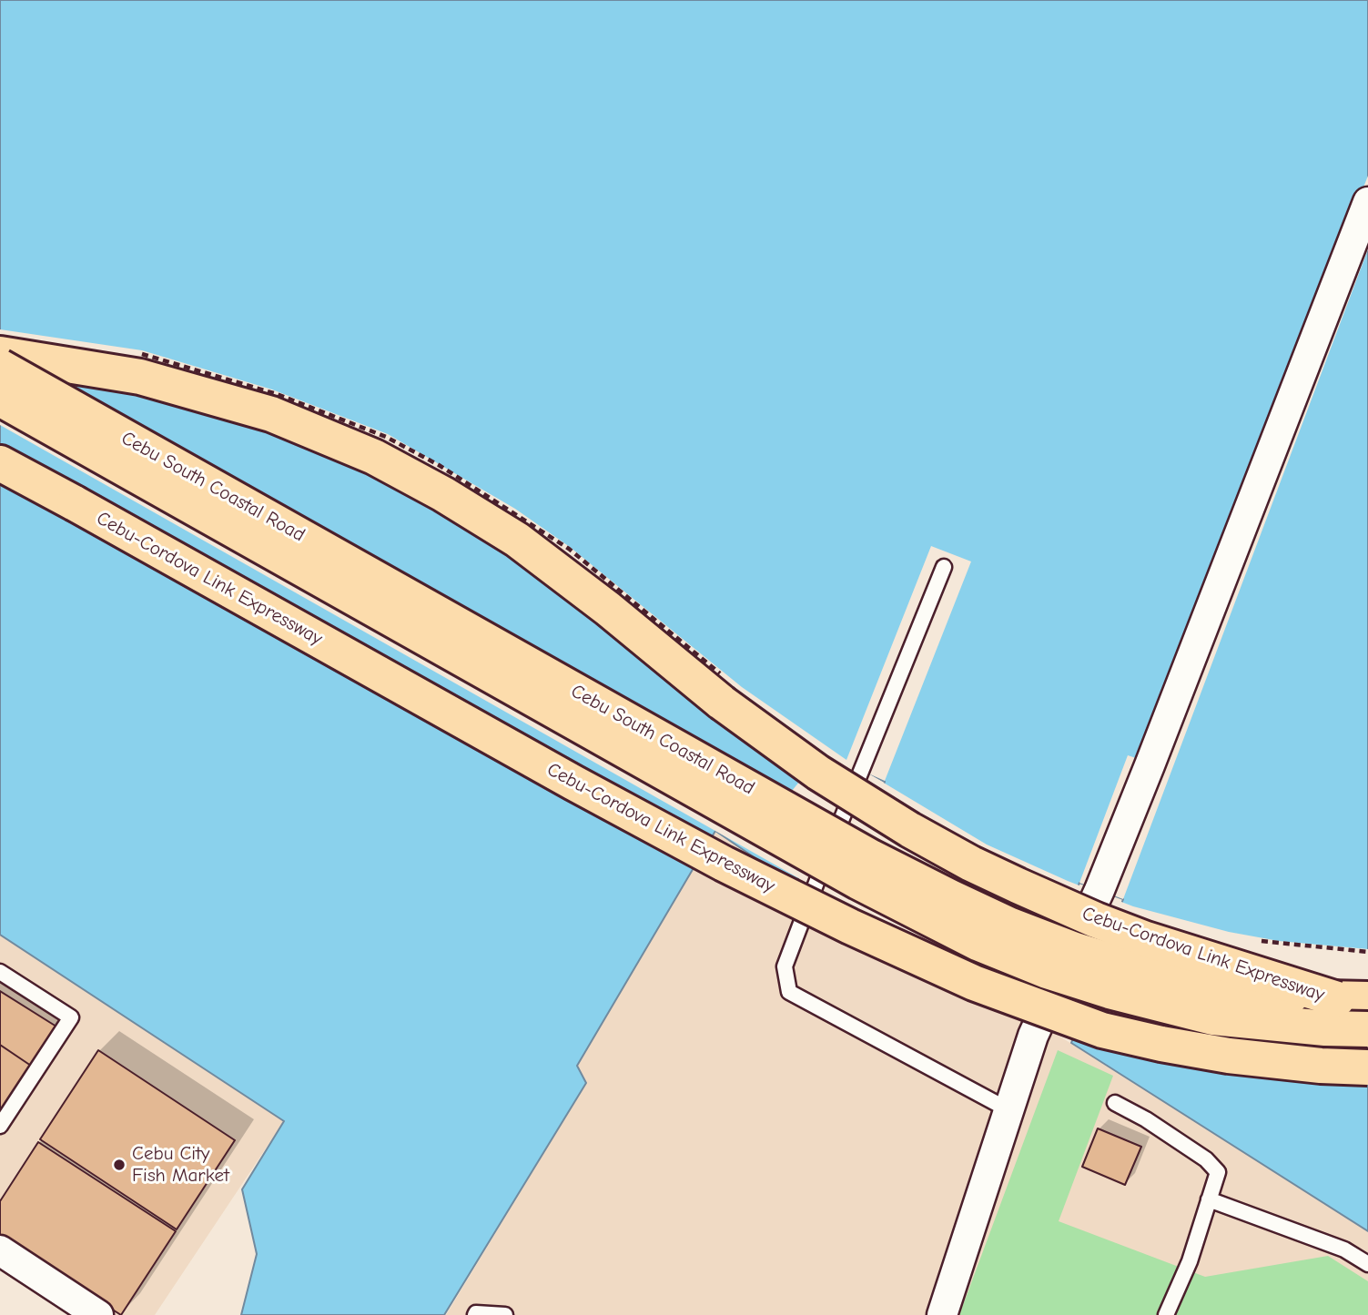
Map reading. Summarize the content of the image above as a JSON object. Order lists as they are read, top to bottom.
{
  "streets": {
    "highway": ["Cebu South Coastal Road", "Cebu-Cordova Link Expressway"]
  },
  "crossings": [
    ["Cebu South Coastal Road", "Cebu-Cordova Link Expressway"]
  ],
  "places": ["Cebu City Fish Market"]
}
